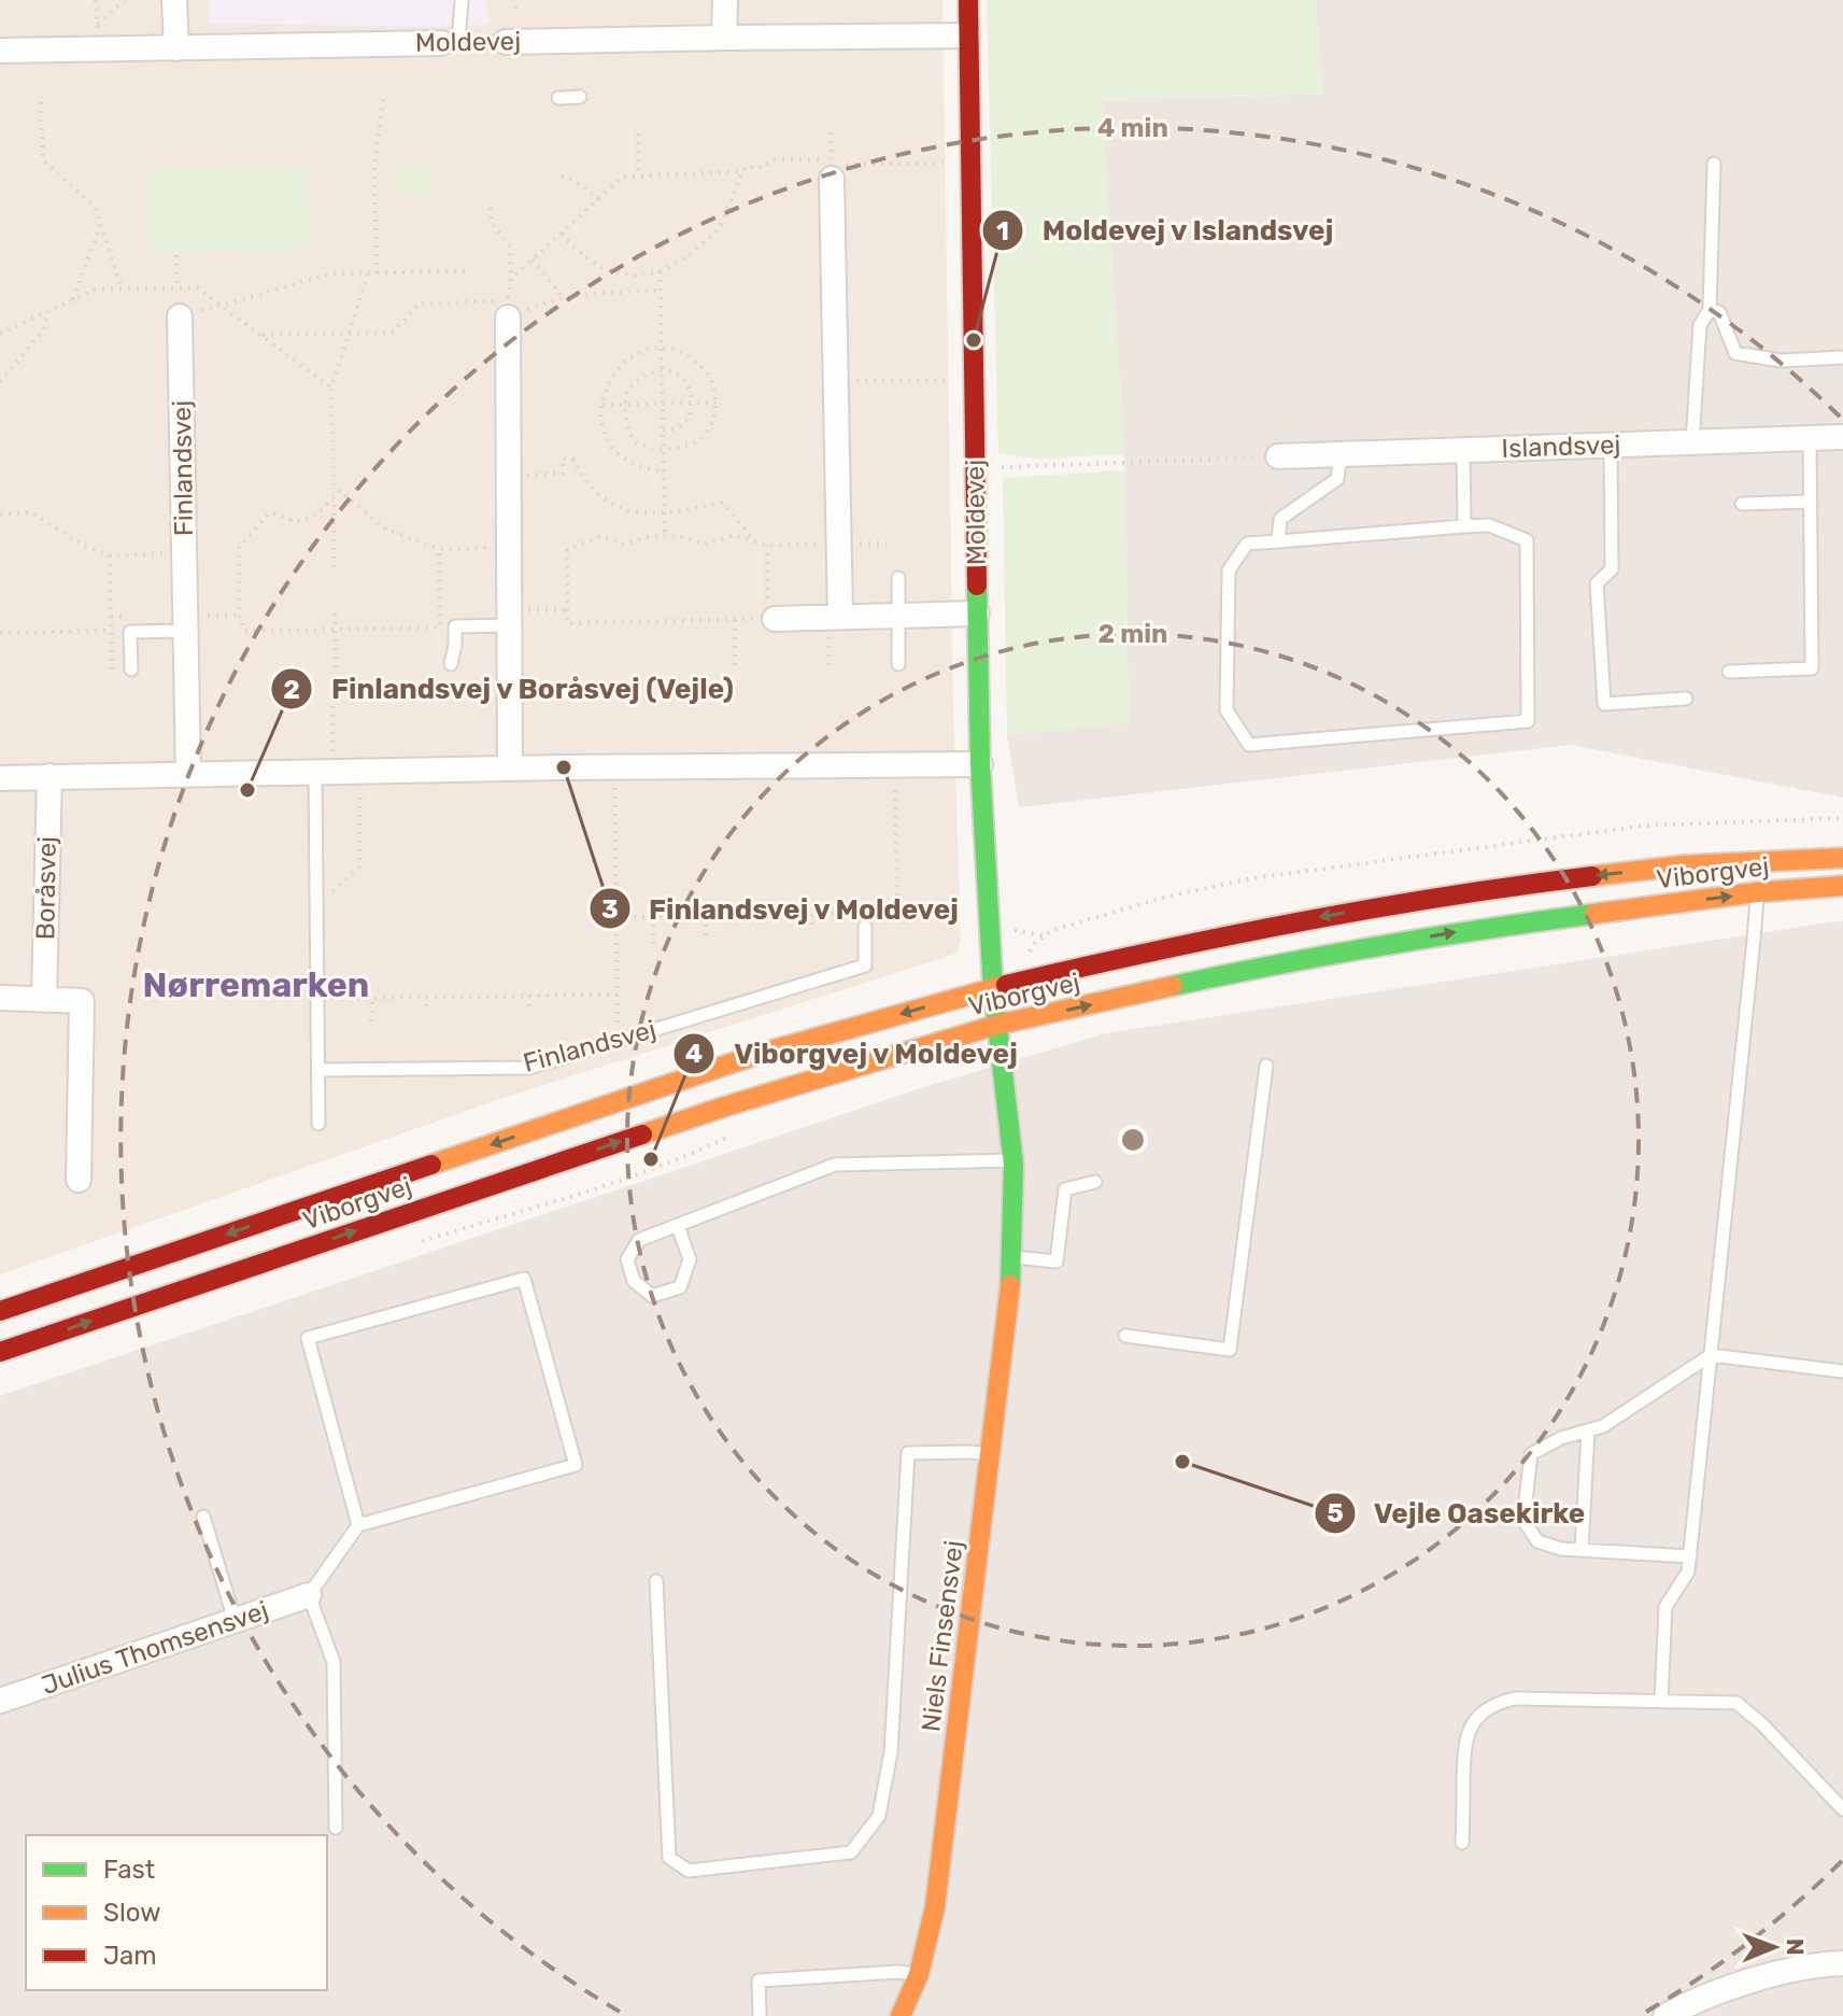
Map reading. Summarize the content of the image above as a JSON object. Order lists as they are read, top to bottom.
{
  "streets": {
    "street": [
      "Moldevej",
      "Islandsvej",
      "Finlandsvej",
      "Viborgvej",
      "Boråsvej",
      "Niels Finsensvej",
      "Julius Thomsensvej"
    ]
  },
  "crossings": [
    ["Moldevej", "Viborgvej"],
    ["Moldevej", "Niels Finsensvej"],
    ["Viborgvej", "Niels Finsensvej"]
  ],
  "districts": ["Nørremarken"],
  "places": [
    "Moldevej v Islandsvej",
    "Finlandsvej v Moldevej",
    "Finlandsvej v Boråsvej (Vejle)",
    "Viborgvej v Moldevej",
    "Vejle Oasekirke"
  ],
  "legend": ["Fast", "Slow", "Jam"],
  "north": "right",
  "rings": ["4 min", "2 min"]
}
